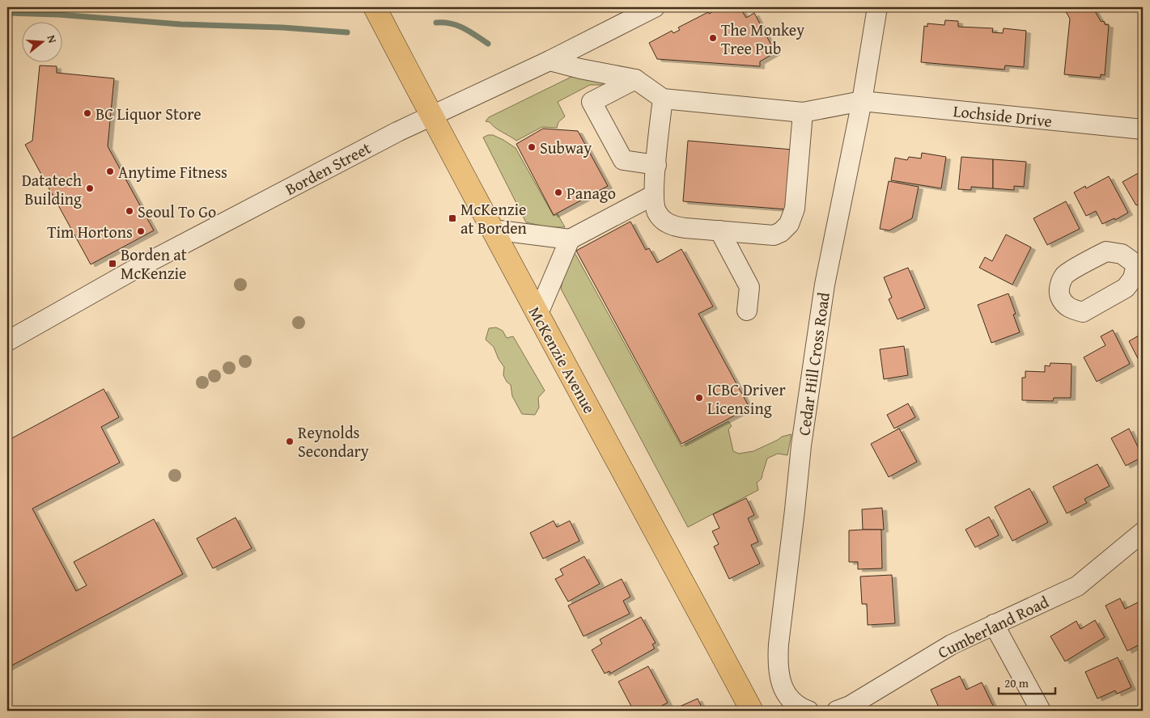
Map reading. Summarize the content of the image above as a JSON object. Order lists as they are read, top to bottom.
{
  "streets": {
    "main road": ["McKenzie Avenue"],
    "street": [
      "Lochside Drive",
      "Borden Street",
      "Cedar Hill Cross Road",
      "Cumberland Road"
    ]
  },
  "crossings": [
    ["Lochside Drive", "Cedar Hill Cross Road"],
    ["Borden Street", "McKenzie Avenue"]
  ],
  "places": {
    "other": [
      "The Monkey Tree Pub",
      "BC Liquor Store",
      "Subway",
      "Anytime Fitness",
      "Datatech Building",
      "Panago",
      "Seoul To Go",
      "Tim Hortons",
      "ICBC Driver Licensing",
      "Reynolds Secondary"
    ],
    "transit": ["McKenzie at Borden", "Borden at McKenzie"]
  },
  "scale_bar": "20 m",
  "north": "right"
}
